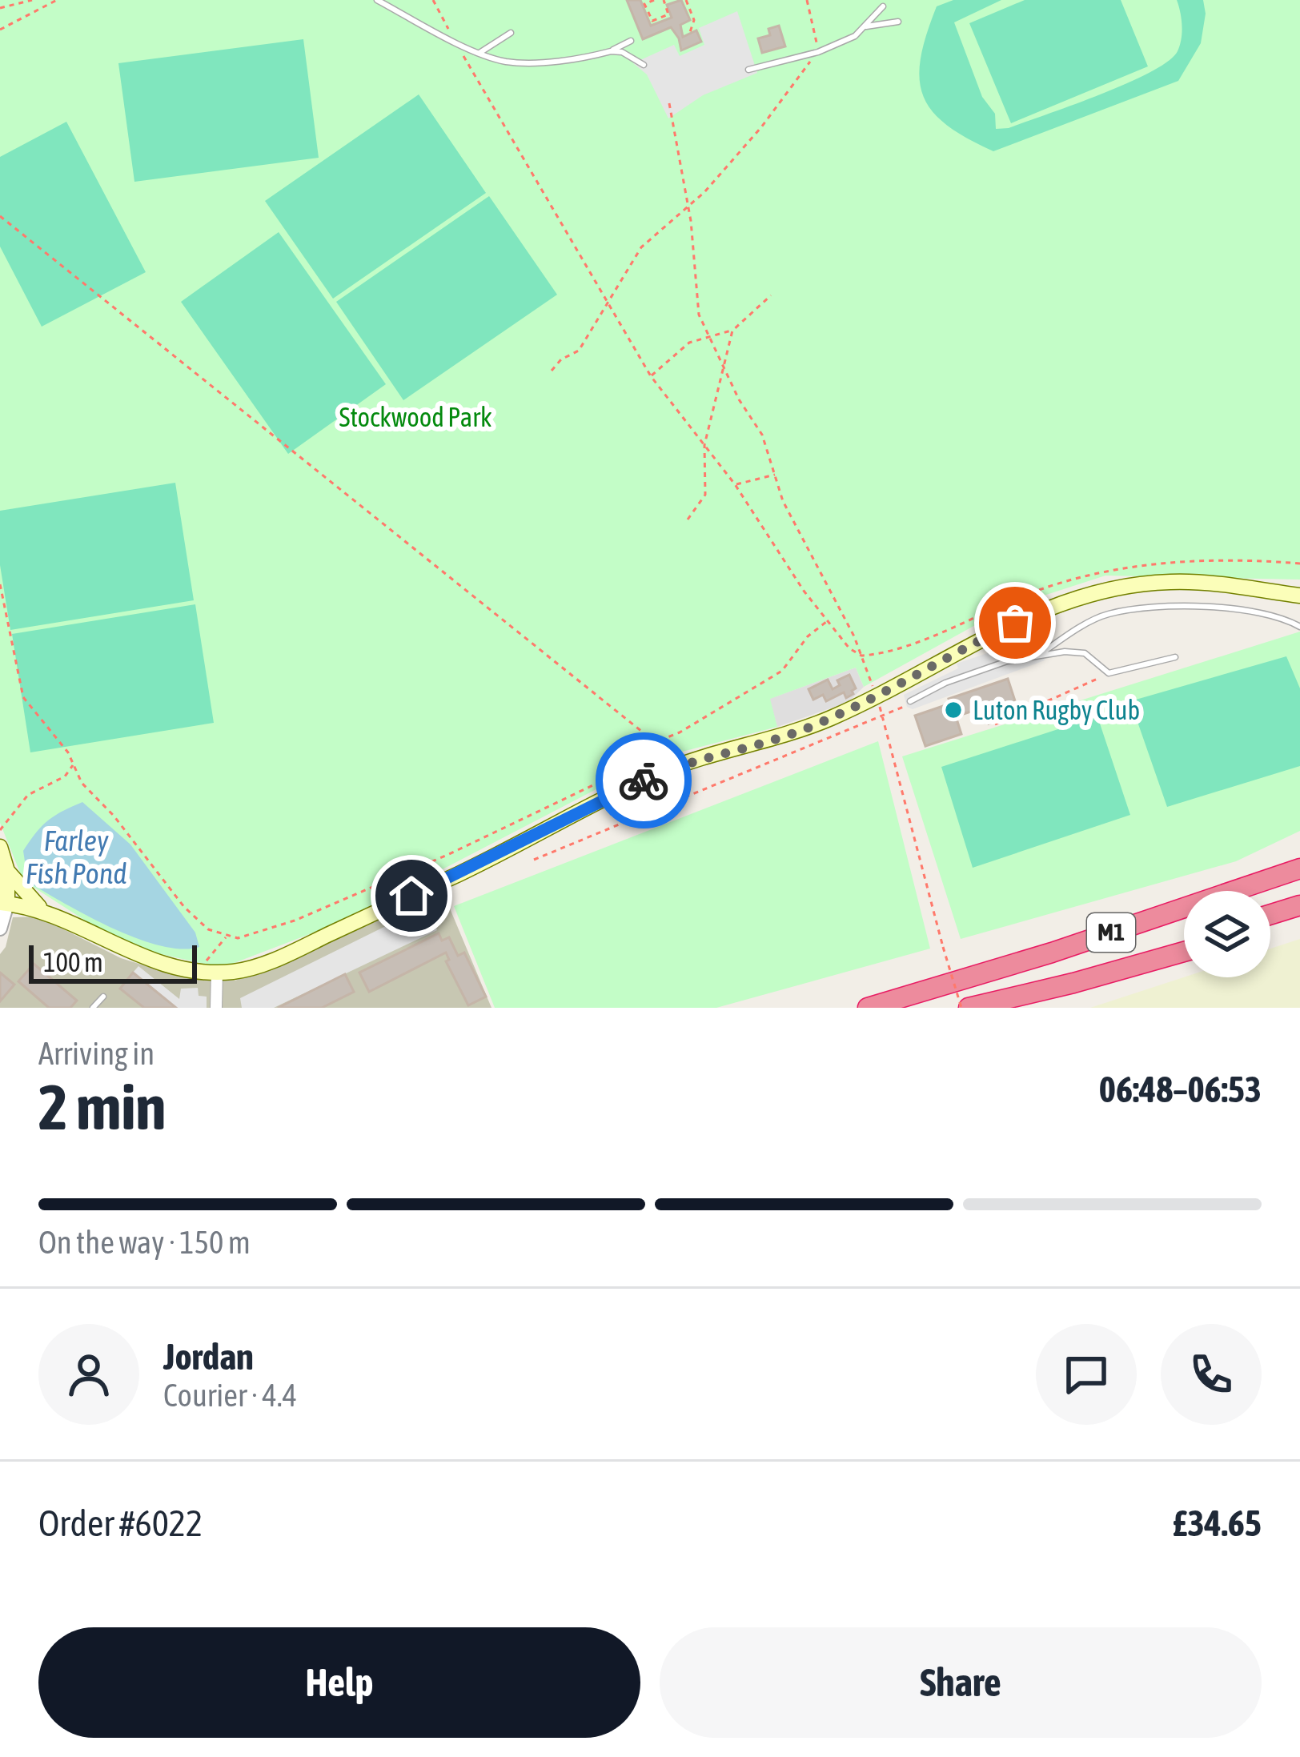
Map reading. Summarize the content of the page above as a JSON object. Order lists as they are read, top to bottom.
{
  "streets": {
    "highway": ["M1"]
  },
  "water": ["Farley Fish Pond"],
  "parks": ["Stockwood Park"],
  "places": ["Luton Rugby Club"],
  "scale_bar": "100 m",
  "page": {
    "scale": "100 m",
    "heading": ["2 min", "Arriving in", "06:48–06:53"],
    "panel": [
      "Jordan",
      "Courier · 4.4",
      "Order #6022",
      "£34.65"
    ],
    "bar": "On the way · 150 m",
    "buttons": ["Help", "Share"]
  }
}
